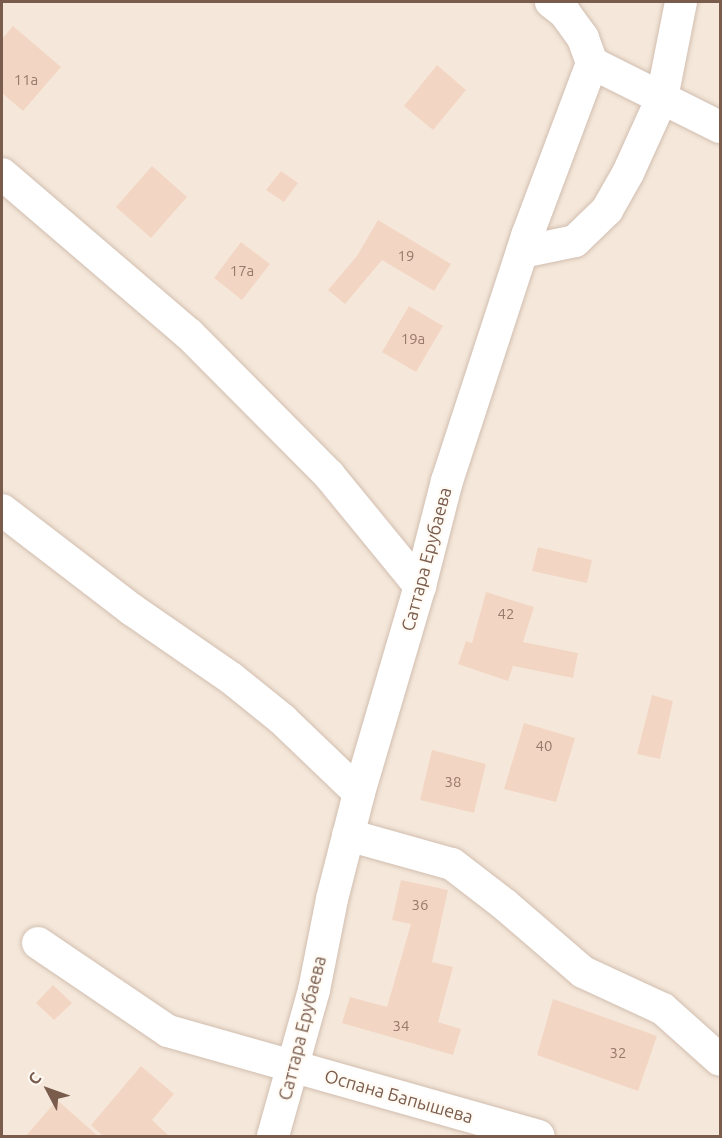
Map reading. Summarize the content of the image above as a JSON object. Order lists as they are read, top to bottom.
{
  "streets": {
    "street": ["Саттара Ерубаева", "Оспана Бапышева"]
  },
  "crossings": [
    ["Саттара Ерубаева", "Оспана Бапышева"]
  ],
  "house_numbers": [
    "11а",
    "19",
    "17а",
    "19а",
    "42",
    "40",
    "38",
    "36",
    "34",
    "32"
  ],
  "north": "top left"
}
